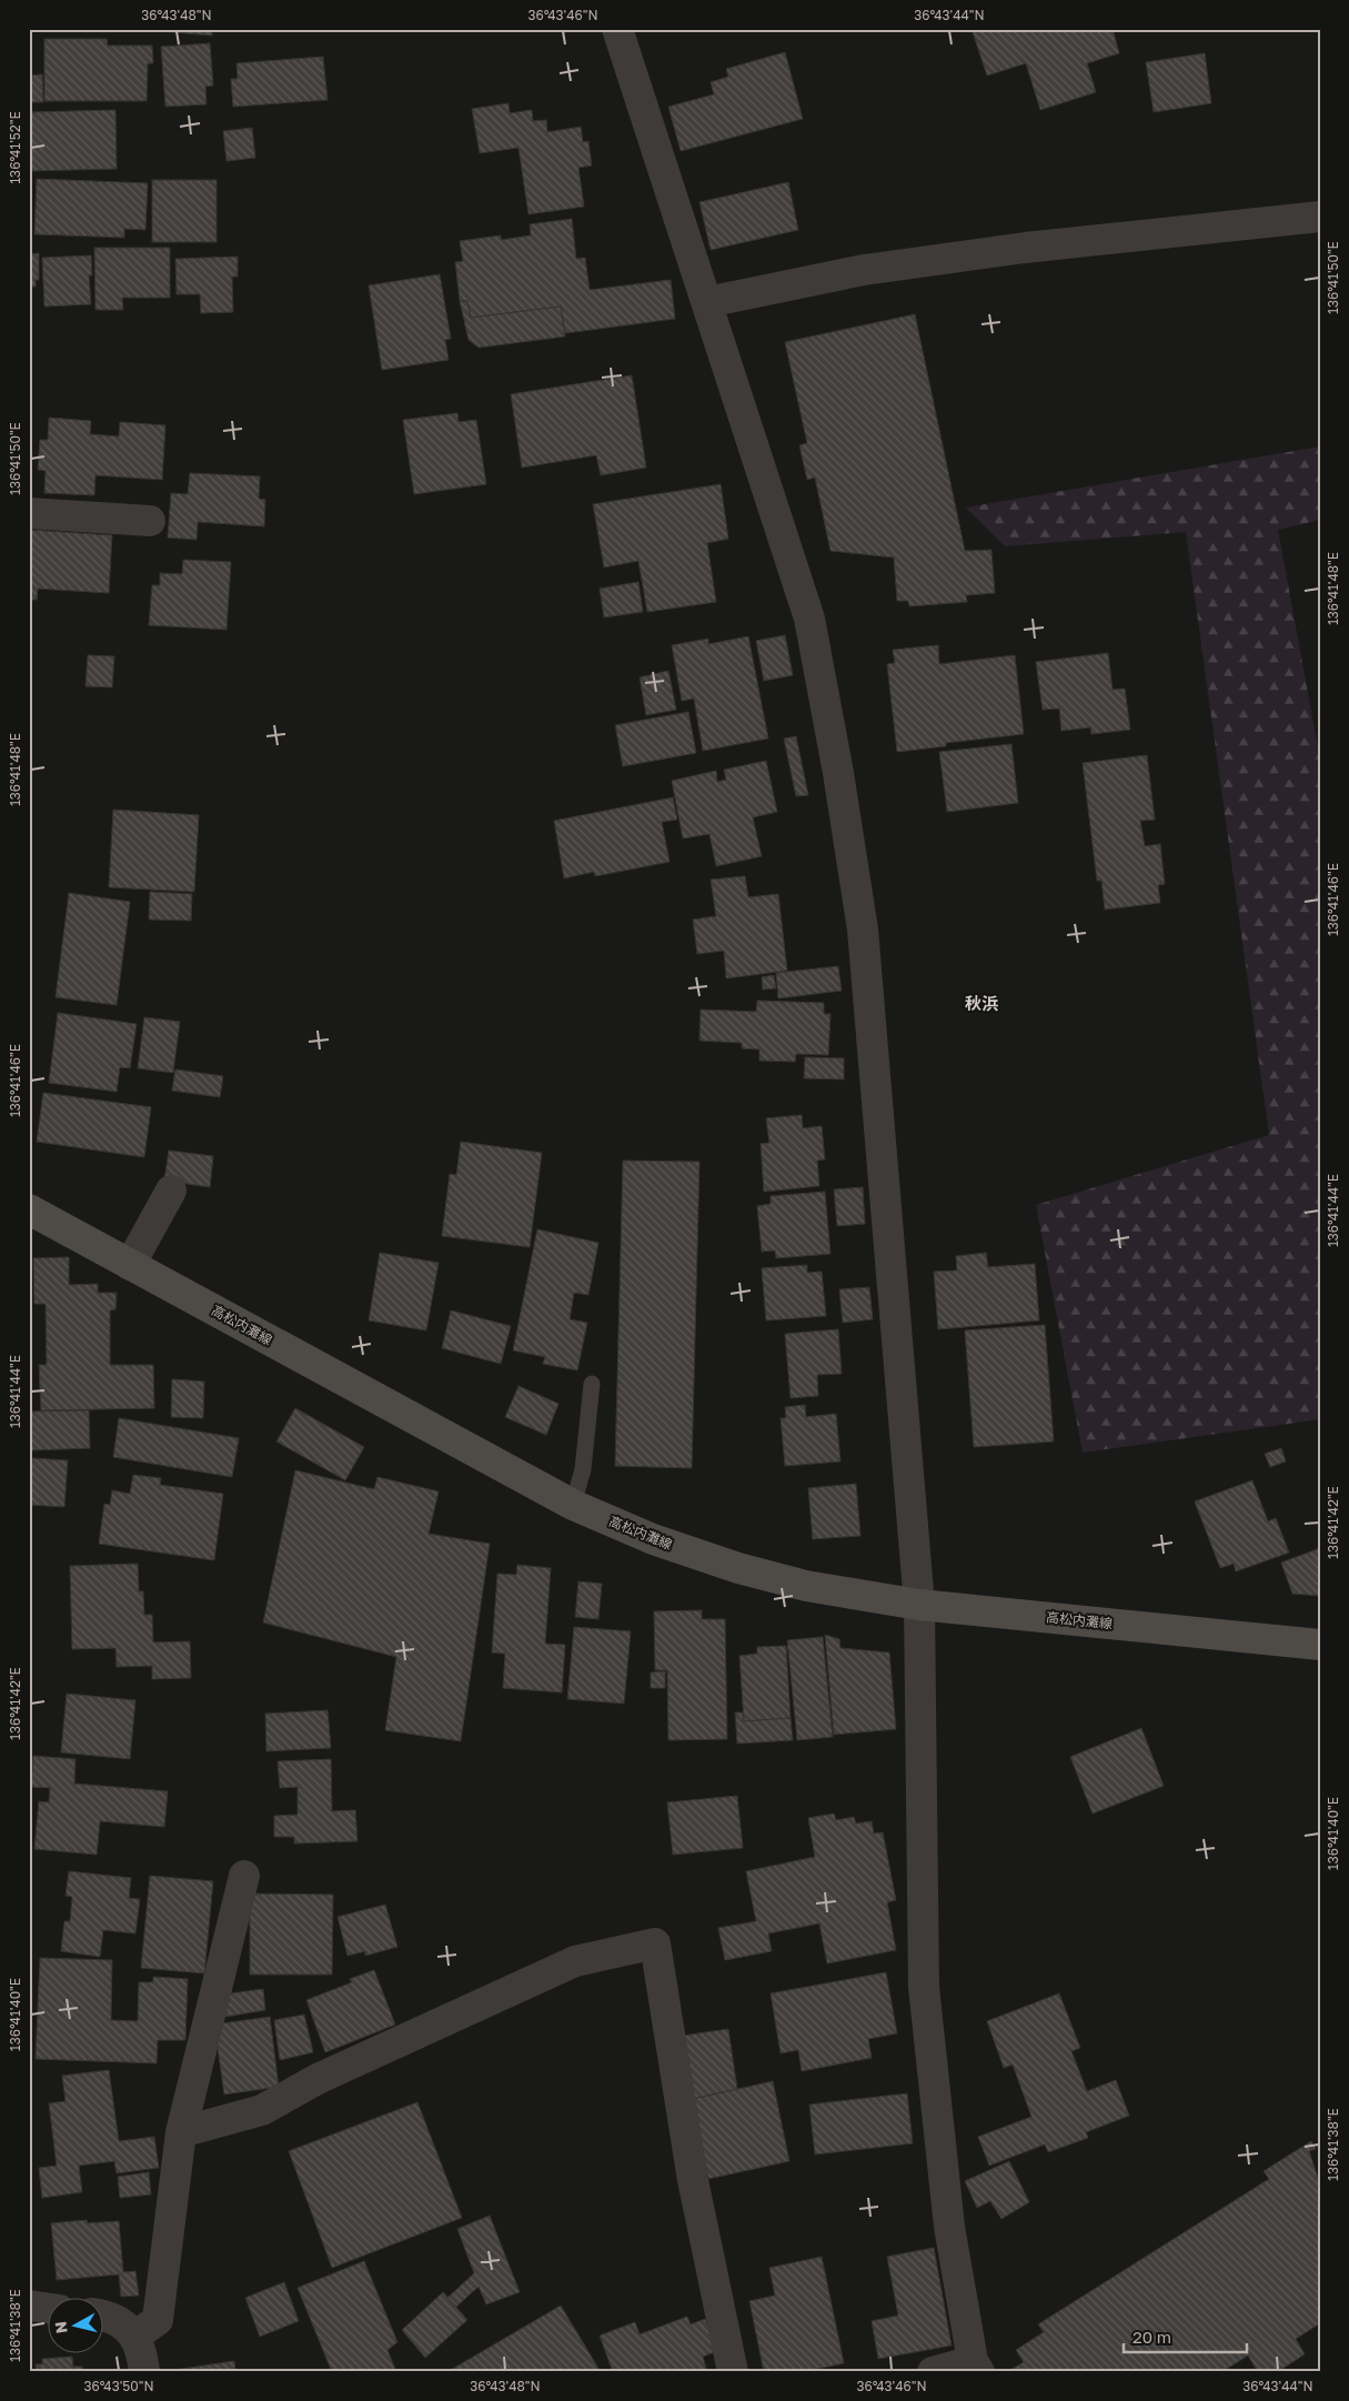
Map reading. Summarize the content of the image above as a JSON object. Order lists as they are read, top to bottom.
{
  "streets": {
    "main road": ["高松内灘線"]
  },
  "districts": ["秋浜"],
  "scale_bar": "20 m",
  "north": "left",
  "coordinates": [
    "36°43'48\"N",
    "36°43'46\"N",
    "36°43'44\"N",
    "136°41'52\"E",
    "136°41'50\"E",
    "136°41'48\"E",
    "136°41'46\"E",
    "136°41'44\"E",
    "136°41'42\"E",
    "136°41'40\"E",
    "136°41'38\"E",
    "36°43'50\"N"
  ]
}
